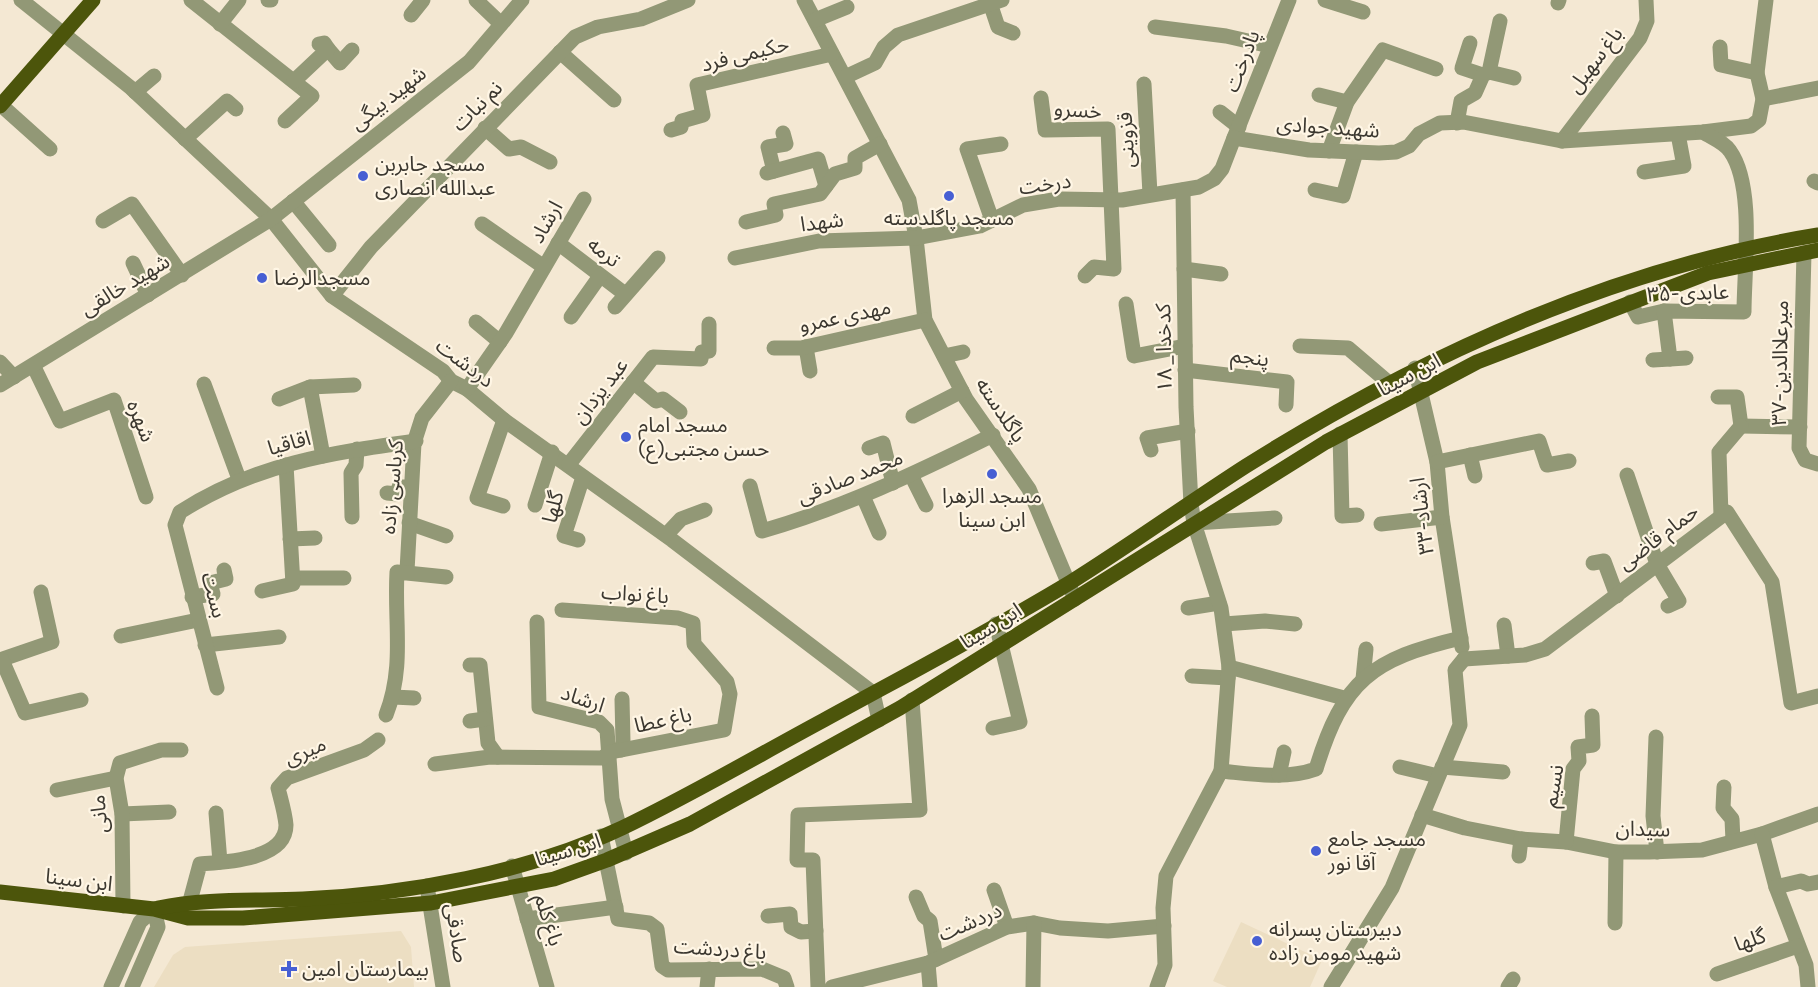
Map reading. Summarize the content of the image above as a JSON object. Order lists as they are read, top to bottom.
{
  "streets": {
    "main road": ["ابن سینا"],
    "street": [
      "حکیمی فرد",
      "باغ سهیل",
      "پادرخت",
      "شهید بیگی",
      "نم نبات",
      "خسرو",
      "شهید جوادی",
      "قزوینی",
      "درخت",
      "ارشاد",
      "شهدا",
      "ترمه",
      "شهید خالقی",
      "۳۵-عابدی",
      "مهدی عمرو",
      "۱۸ _ کدخدا",
      "پنجم",
      "دردشت",
      "۳۷-میرعلاالدین",
      "عبد یزدان",
      "پاگلدسته",
      "شهره",
      "اقاقیا",
      "محمد صادقی",
      "کرباسی زاده",
      "گلها",
      "۳۳-ارشاد",
      "حمام قاضی",
      "باغ نواب",
      "بست",
      "باغ عطا",
      "میری",
      "نسیم",
      "مانی",
      "سیدان",
      "باغ کلم",
      "صادقی",
      "باغ دردشت"
    ]
  },
  "crossings": [
    ["باغ سهیل", "شهید جوادی"],
    ["پادرخت", "شهید جوادی"],
    ["شهید بیگی", "شهید خالقی"],
    ["شهید بیگی", "دردشت"],
    ["نم نبات", "دردشت"],
    ["خسرو", "درخت"],
    ["قزوینی", "درخت"],
    ["درخت", "شهدا"],
    ["درخت", "۱۸ _ کدخدا"],
    ["درخت", "پاگلدسته"],
    ["ارشاد", "ترمه"],
    ["ارشاد", "دردشت"],
    ["ارشاد", "ابن سینا"],
    ["ارشاد", "باغ عطا"],
    ["شهدا", "پاگلدسته"],
    ["شهید خالقی", "دردشت"],
    ["شهید خالقی", "شهره"],
    ["۳۵-عابدی", "ابن سینا"],
    ["مهدی عمرو", "پاگلدسته"],
    ["۱۸ _ کدخدا", "پنجم"],
    ["۱۸ _ کدخدا", "ابن سینا"],
    ["دردشت", "ابن سینا"],
    ["دردشت", "عبد یزدان"],
    ["دردشت", "کرباسی زاده"],
    ["دردشت", "گلها"],
    ["۳۷-میرعلاالدین", "ابن سینا"],
    ["ابن سینا", "پاگلدسته"],
    ["ابن سینا", "۳۳-ارشاد"],
    ["ابن سینا", "میری"],
    ["ابن سینا", "مانی"],
    ["ابن سینا", "باغ کلم"],
    ["ابن سینا", "صادقی"],
    ["پاگلدسته", "محمد صادقی"],
    ["اقاقیا", "کرباسی زاده"],
    ["اقاقیا", "بست"],
    ["۳۳-ارشاد", "حمام قاضی"],
    ["باغ نواب", "باغ عطا"],
    ["نسیم", "سیدان"]
  ],
  "places": {
    "other": [
      "مسجد جابربن عبدالله انصاری",
      "مسجد پاگلدسته",
      "مسجدالرضا",
      "مسجد امام حسن مجتبی(ع)",
      "مسجد الزهرا ابن سینا",
      "مسجد جامع آقا نور",
      "دبیرستان پسرانه شهید مومن زاده"
    ],
    "health": ["بیمارستان امین"]
  }
}
